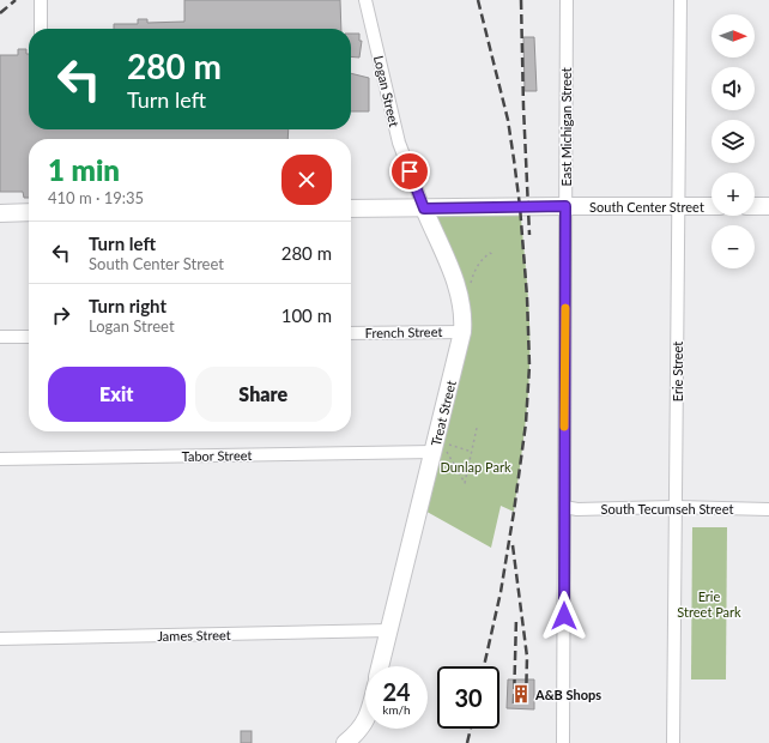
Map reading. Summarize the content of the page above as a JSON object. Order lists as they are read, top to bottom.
{
  "streets": {
    "street": [
      "Logan Street",
      "East Michigan Street",
      "South Center Street",
      "French Street",
      "Erie Street",
      "Treat Street",
      "Tabor Street",
      "South Tecumseh Street",
      "James Street"
    ]
  },
  "crossings": [
    ["Logan Street", "South Center Street"],
    ["Logan Street", "Treat Street"],
    ["East Michigan Street", "South Center Street"],
    ["East Michigan Street", "South Tecumseh Street"],
    ["South Center Street", "Erie Street"],
    ["South Center Street", "Treat Street"],
    ["French Street", "Treat Street"],
    ["Erie Street", "South Tecumseh Street"],
    ["Treat Street", "Tabor Street"],
    ["Treat Street", "James Street"]
  ],
  "parks": ["Dunlap Park", "Erie Street Park"],
  "places": {
    "building": ["A&B Shops"]
  },
  "north": "right",
  "page": {
    "map_buttons": ["+", "−"],
    "turn": ["280 m", "Turn left"],
    "heading": ["1 min", "410 m · 19:35"],
    "list": [
      {
        "name": "Turn left",
        "note": "South Center Street",
        "value": "280 m"
      },
      {
        "name": "Turn right",
        "note": "Logan Street",
        "value": "100 m"
      }
    ],
    "buttons": ["Exit", "Share"],
    "speed": "24 km/h",
    "limit": "30"
  }
}
